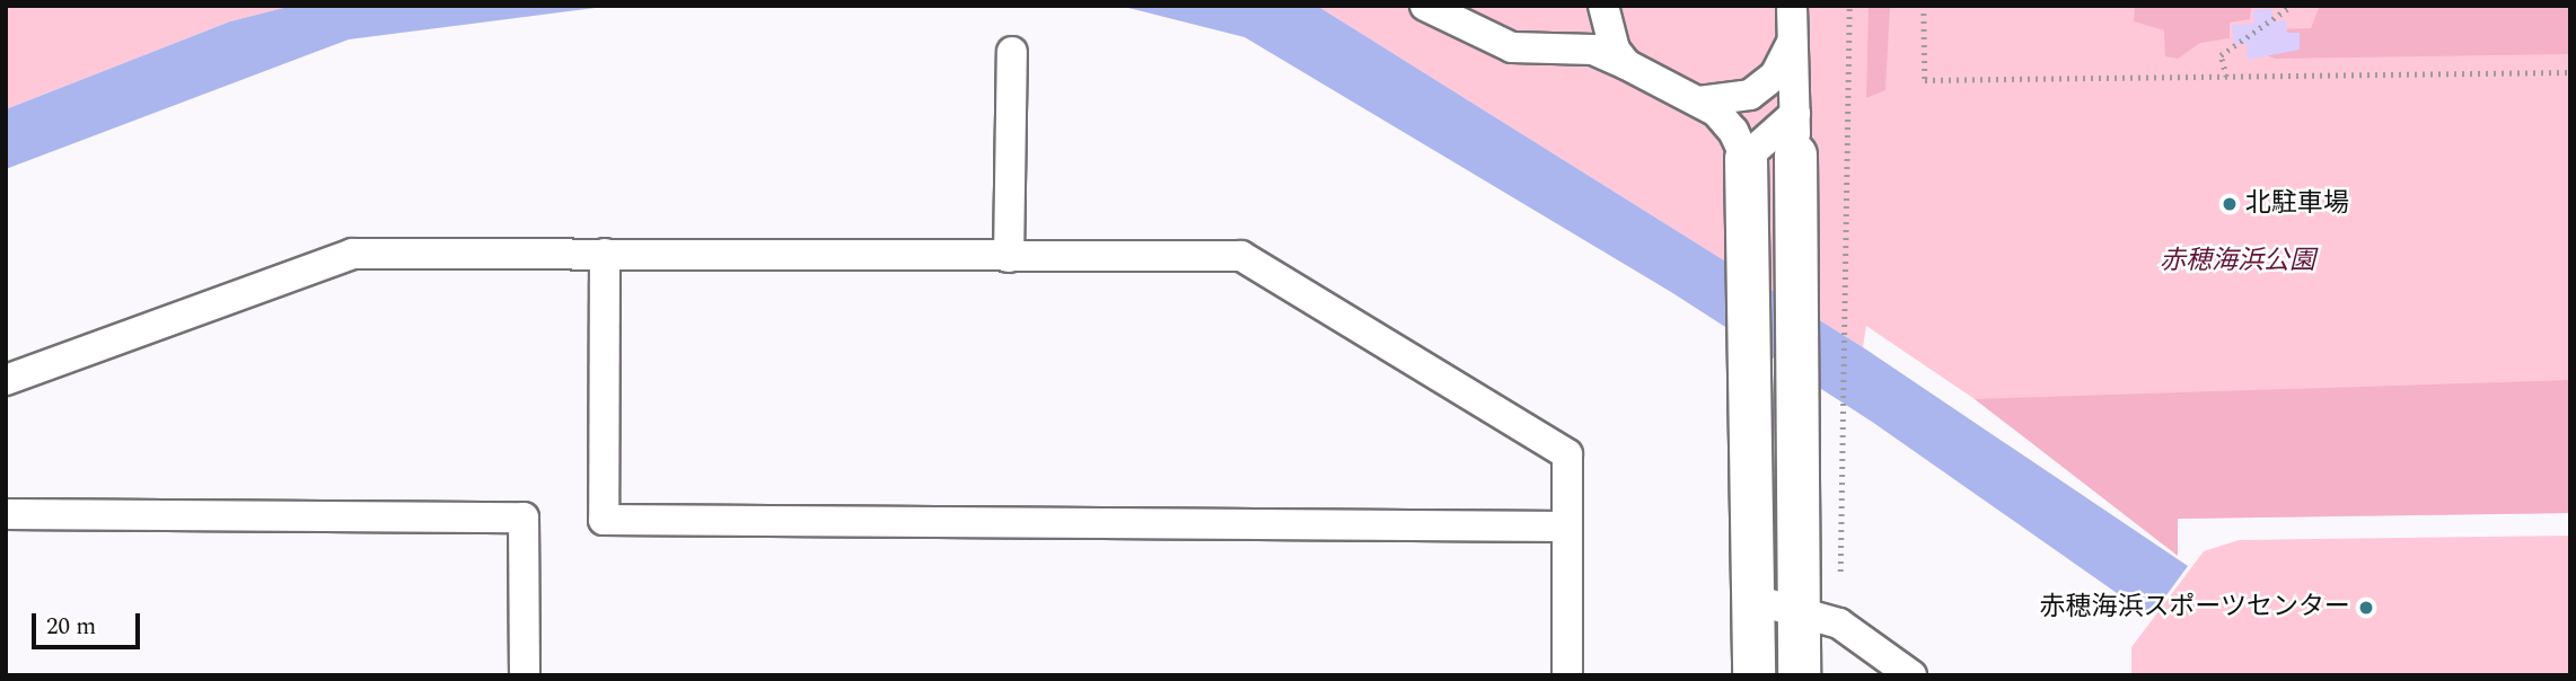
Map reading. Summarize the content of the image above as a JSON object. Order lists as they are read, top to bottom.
{
  "parks": ["赤穂海浜公園"],
  "places": ["北駐車場", "赤穂海浜スポーツセンター"],
  "scale_bar": "20 m"
}
